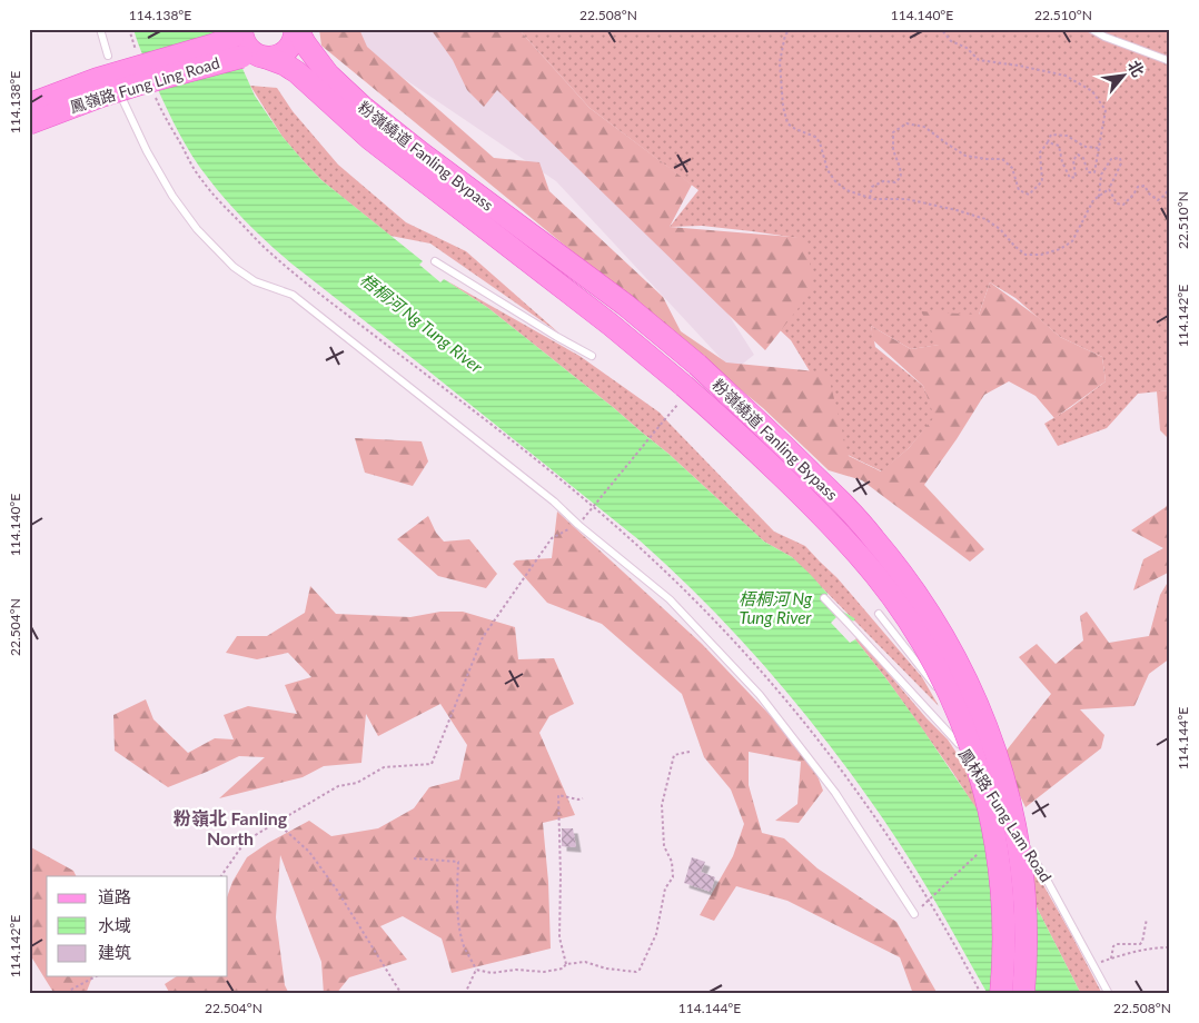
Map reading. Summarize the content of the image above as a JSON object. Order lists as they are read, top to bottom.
{
  "streets": {
    "main road": ["鳳嶺路 Fung Ling Road", "粉嶺繞道 Fanling Bypass"],
    "lane": ["鳳林路 Fung Lam Road"]
  },
  "crossings": [
    ["鳳嶺路 Fung Ling Road", "粉嶺繞道 Fanling Bypass"]
  ],
  "districts": ["粉嶺北 Fanling North"],
  "water": ["梧桐河 Ng Tung River"],
  "legend": ["道路", "水域", "建筑"],
  "north": "top right",
  "coordinates": [
    "114.138°E",
    "22.508°N",
    "114.140°E",
    "22.510°N",
    "114.142°E",
    "22.504°N",
    "114.144°E"
  ]
}
